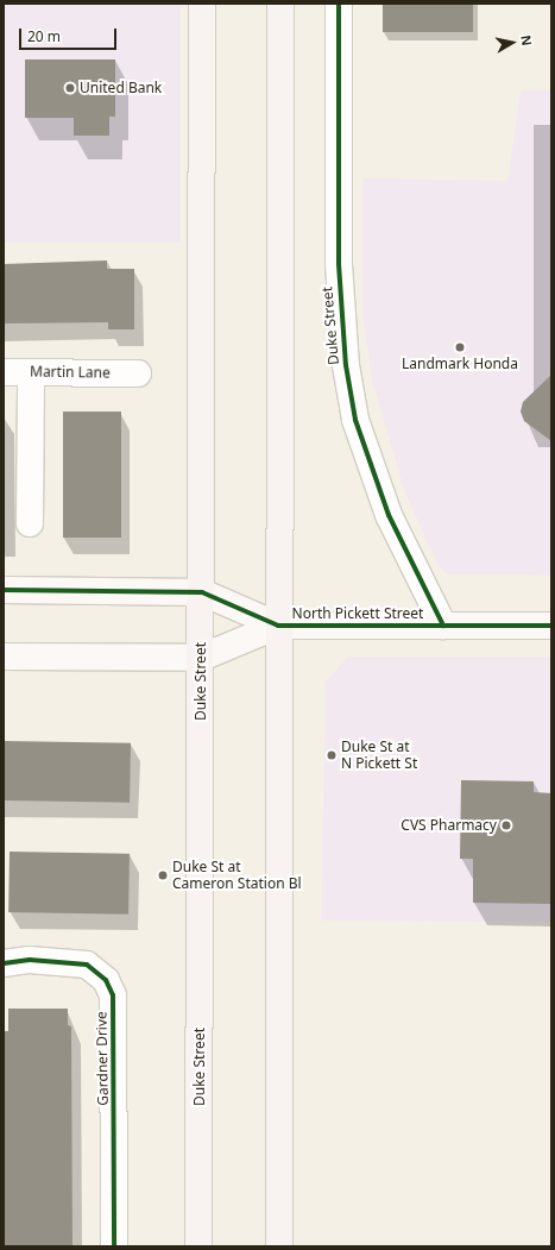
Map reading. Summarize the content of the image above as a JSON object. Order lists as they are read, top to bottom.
{
  "streets": {
    "main road": ["Duke Street"],
    "street": ["Martin Lane", "North Pickett Street", "Gardner Drive"]
  },
  "crossings": [
    ["Duke Street", "North Pickett Street"]
  ],
  "places": [
    "United Bank",
    "Landmark Honda",
    "Duke St at N Pickett St",
    "CVS Pharmacy",
    "Duke St at Cameron Station Bl"
  ],
  "scale_bar": "20 m",
  "north": "right"
}
